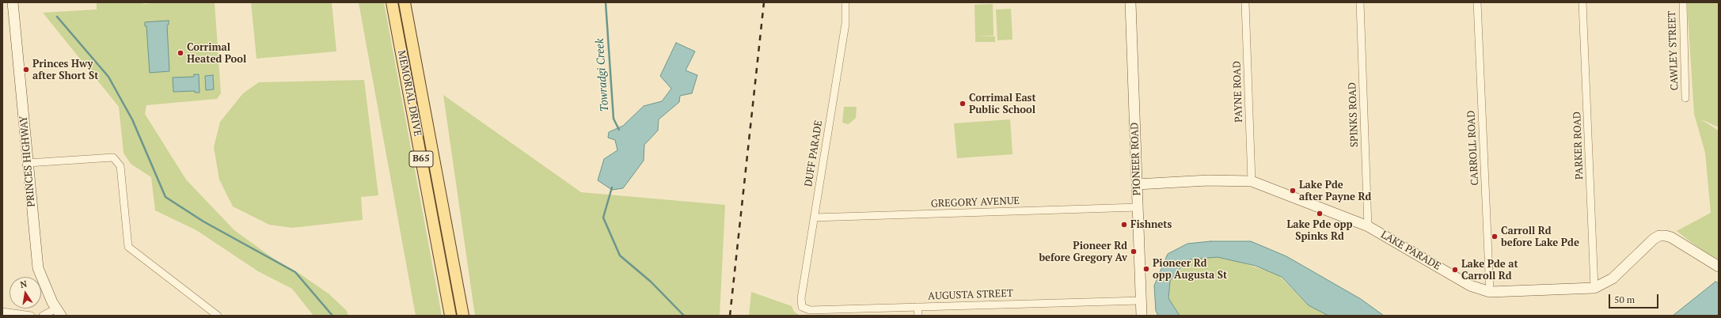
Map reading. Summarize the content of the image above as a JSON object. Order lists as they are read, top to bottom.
{
  "streets": {
    "main road": [
      "MEMORIAL DRIVE",
      "B65",
      "PIONEER ROAD",
      "PRINCES HIGHWAY",
      "LAKE PARADE"
    ],
    "street": [
      "CAWLEY STREET",
      "PAYNE ROAD",
      "SPINKS ROAD",
      "PARKER ROAD",
      "CARROLL ROAD",
      "DUFF PARADE",
      "GREGORY AVENUE",
      "AUGUSTA STREET"
    ]
  },
  "crossings": [
    ["PAYNE ROAD", "LAKE PARADE"],
    ["SPINKS ROAD", "LAKE PARADE"],
    ["PARKER ROAD", "LAKE PARADE"],
    ["CARROLL ROAD", "LAKE PARADE"],
    ["DUFF PARADE", "GREGORY AVENUE"],
    ["DUFF PARADE", "AUGUSTA STREET"],
    ["PIONEER ROAD", "GREGORY AVENUE"],
    ["PIONEER ROAD", "LAKE PARADE"],
    ["PIONEER ROAD", "AUGUSTA STREET"]
  ],
  "water": ["Towradgi Creek"],
  "places": [
    "Corrimal Heated Pool",
    "Princes Hwy after Short St",
    "Corrimal East Public School",
    "Lake Pde after Payne Rd",
    "Lake Pde opp Spinks Rd",
    "Fishnets",
    "Carroll Rd before Lake Pde",
    "Pioneer Rd before Gregory Av",
    "Pioneer Rd opp Augusta St",
    "Lake Pde at Carroll Rd"
  ],
  "scale_bar": "50 m",
  "north": "top"
}
